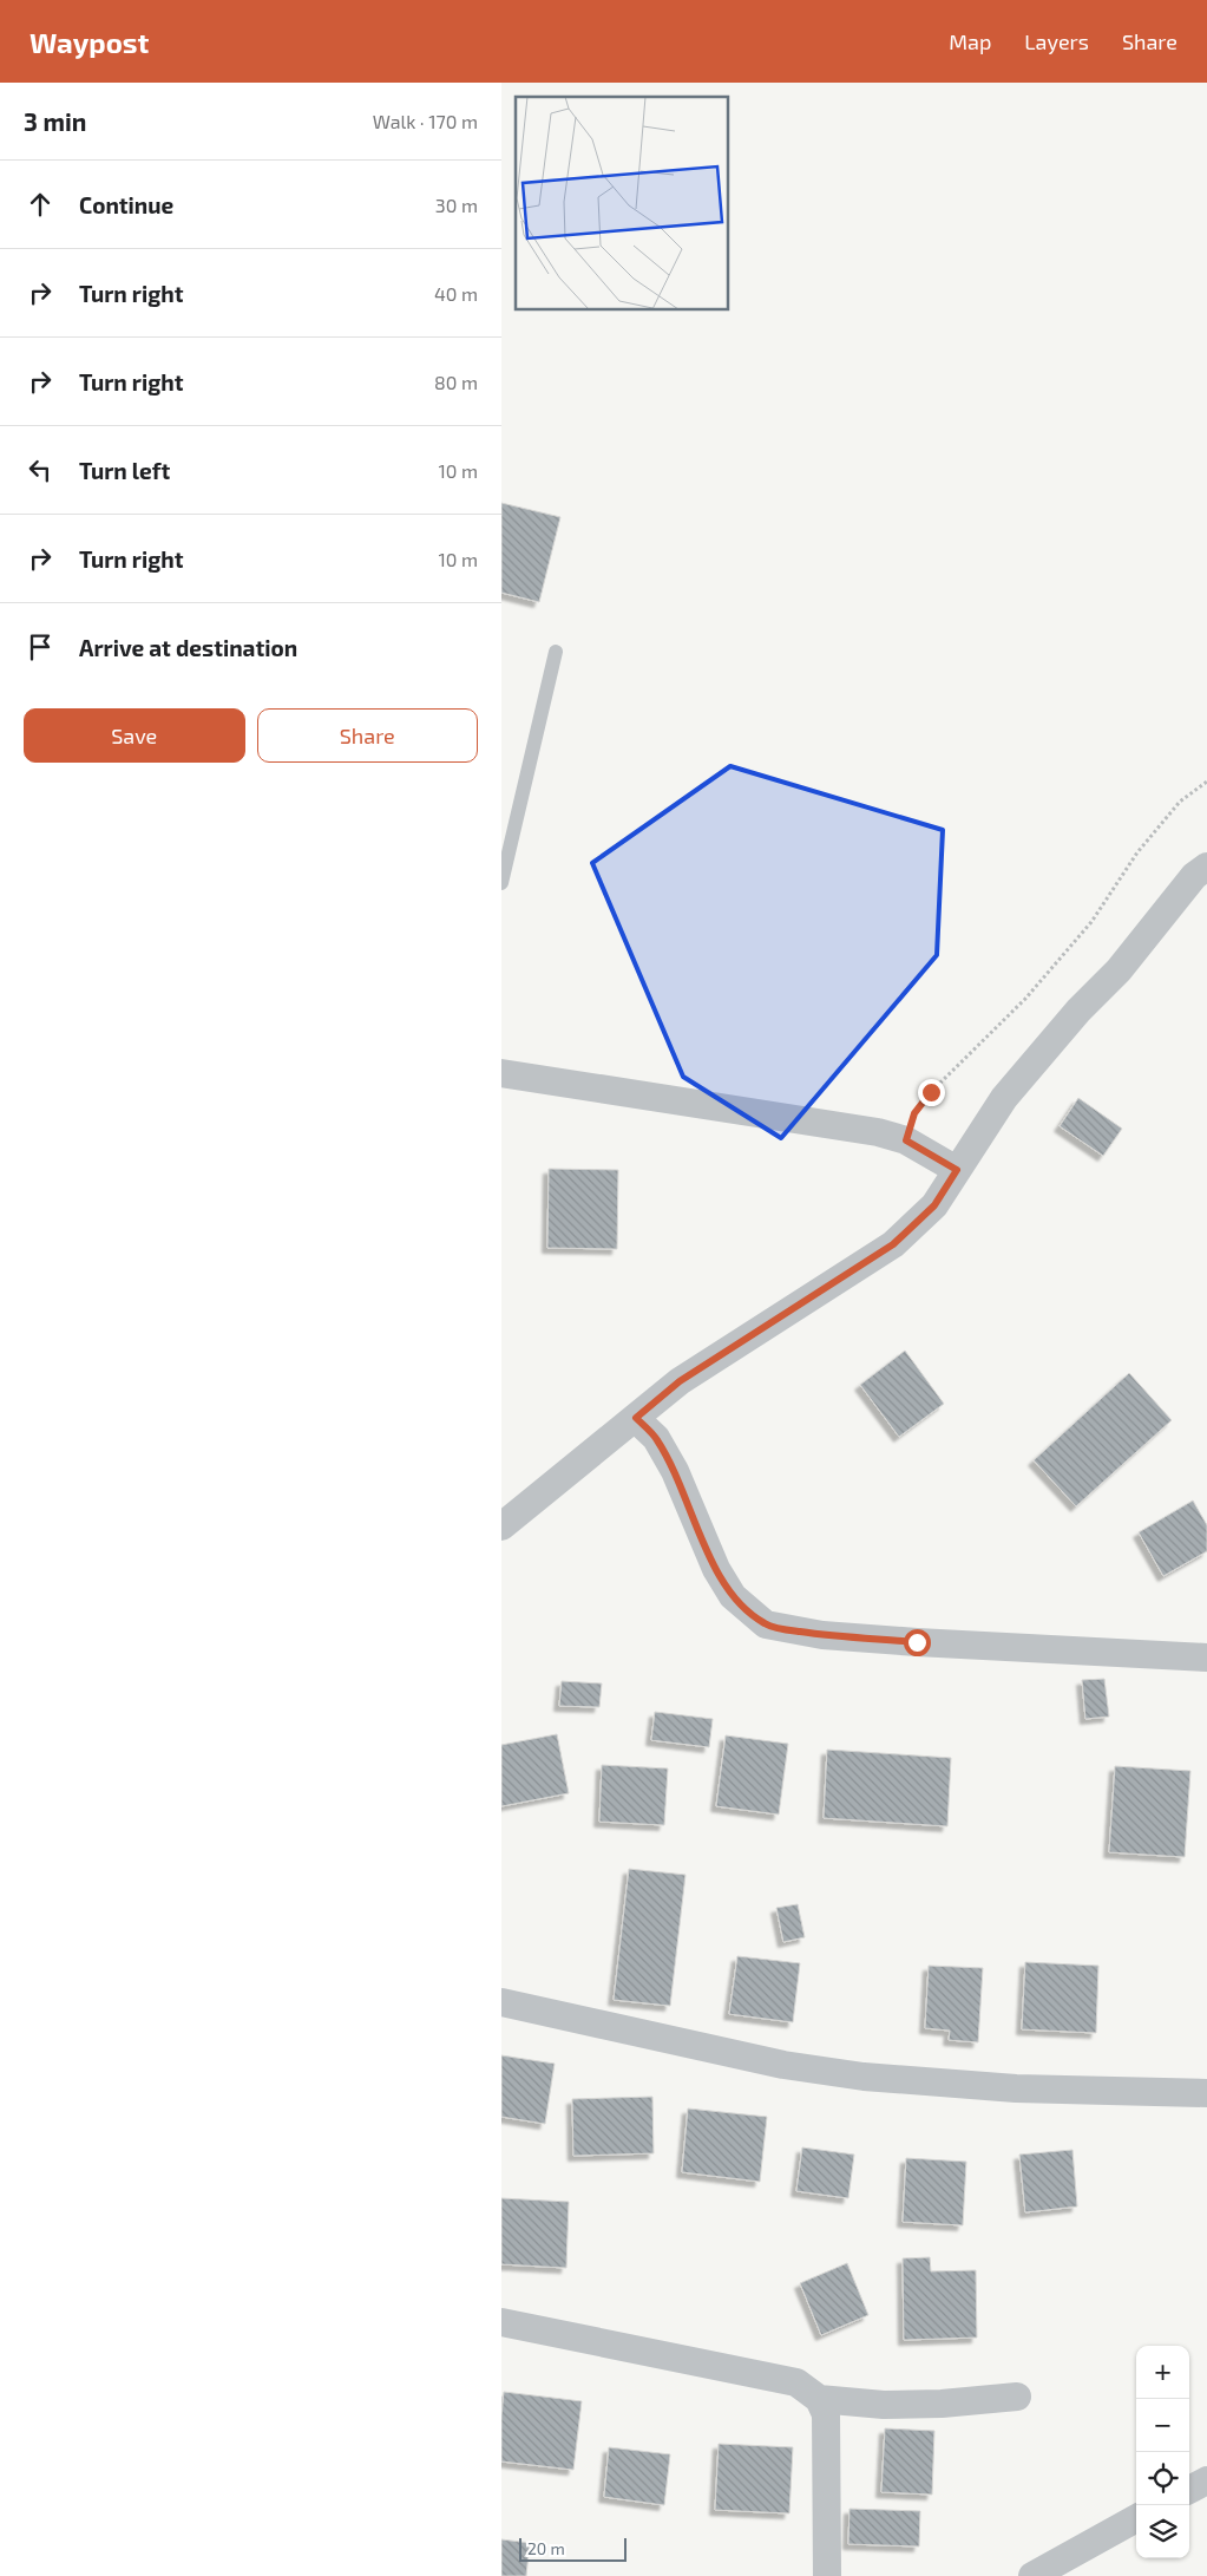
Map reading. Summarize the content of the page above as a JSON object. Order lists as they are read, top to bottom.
{
  "scale_bar": "20 m",
  "page": {
    "header": "Waypost",
    "nav": ["Map", "Layers", "Share"],
    "heading": ["3 min", "Walk · 170 m"],
    "list": [
      ["Continue", "30 m"],
      ["Turn right", "40 m"],
      ["Turn right", "80 m"],
      ["Turn left", "10 m"],
      ["Turn right", "10 m"],
      "Arrive at destination"
    ],
    "buttons": ["Save", "Share"],
    "map_buttons": ["+", "−"],
    "scale": "20 m"
  }
}
